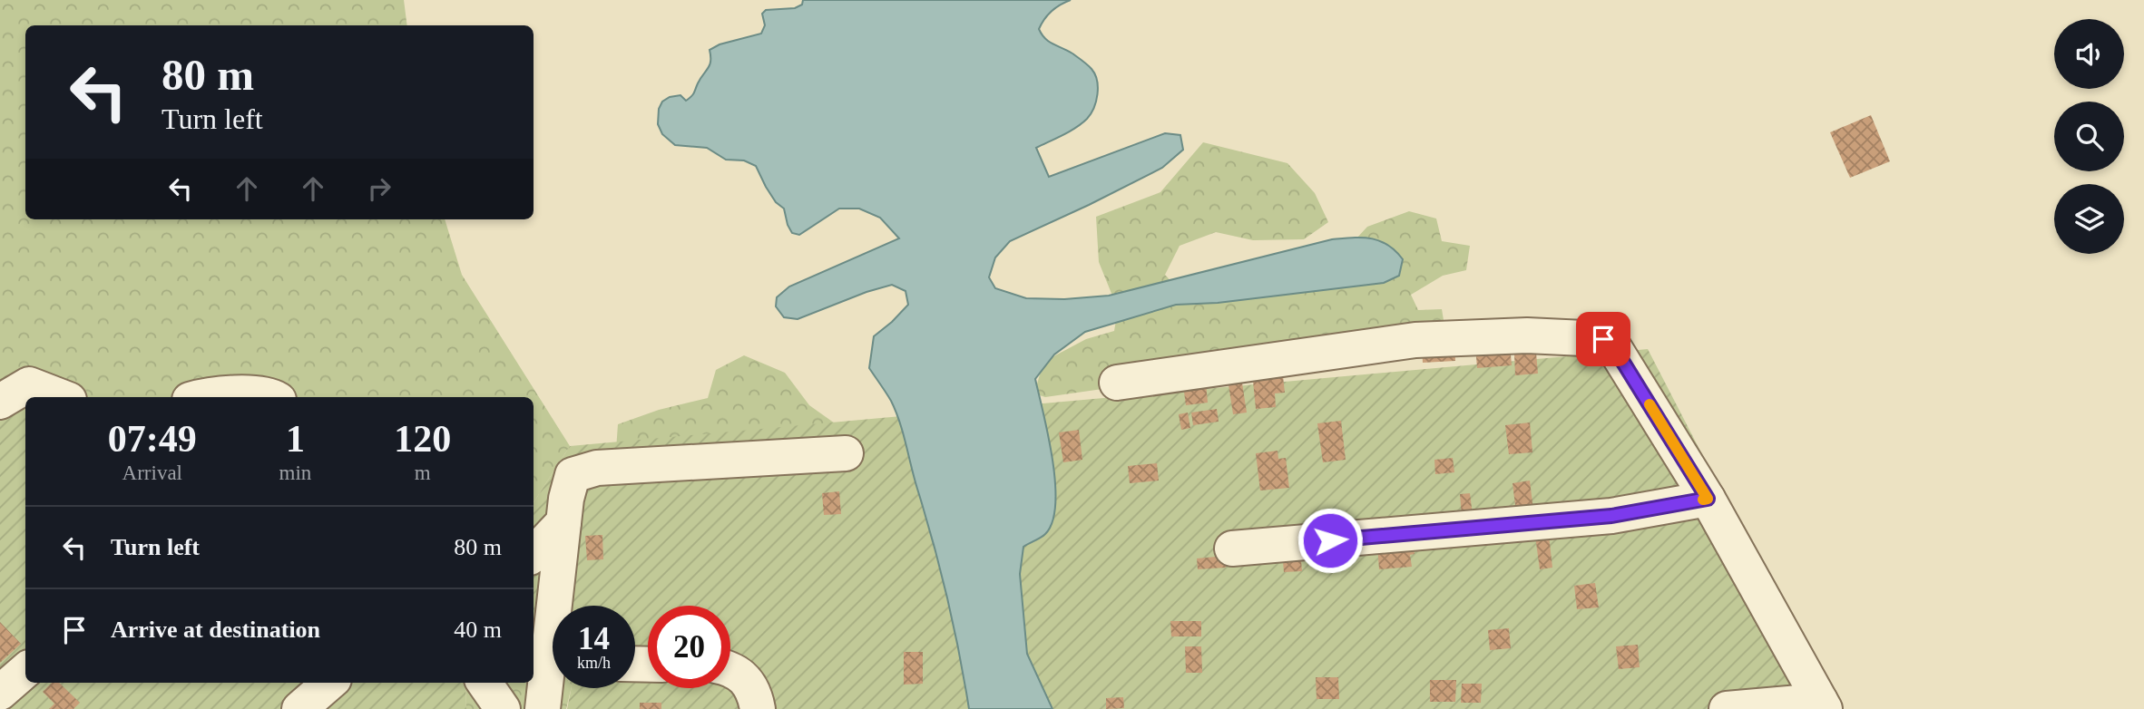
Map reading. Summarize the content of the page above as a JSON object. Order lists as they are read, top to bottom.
{
  "page": {
    "turn": ["80 m", "Turn left"],
    "eta": [
      "07:49",
      "Arrival",
      "1",
      "min",
      "120",
      "m"
    ],
    "list": [
      {
        "name": "Turn left",
        "value": "80 m"
      },
      {
        "name": "Arrive at destination",
        "value": "40 m"
      }
    ],
    "speed": "14 km/h",
    "limit": "20"
  }
}
